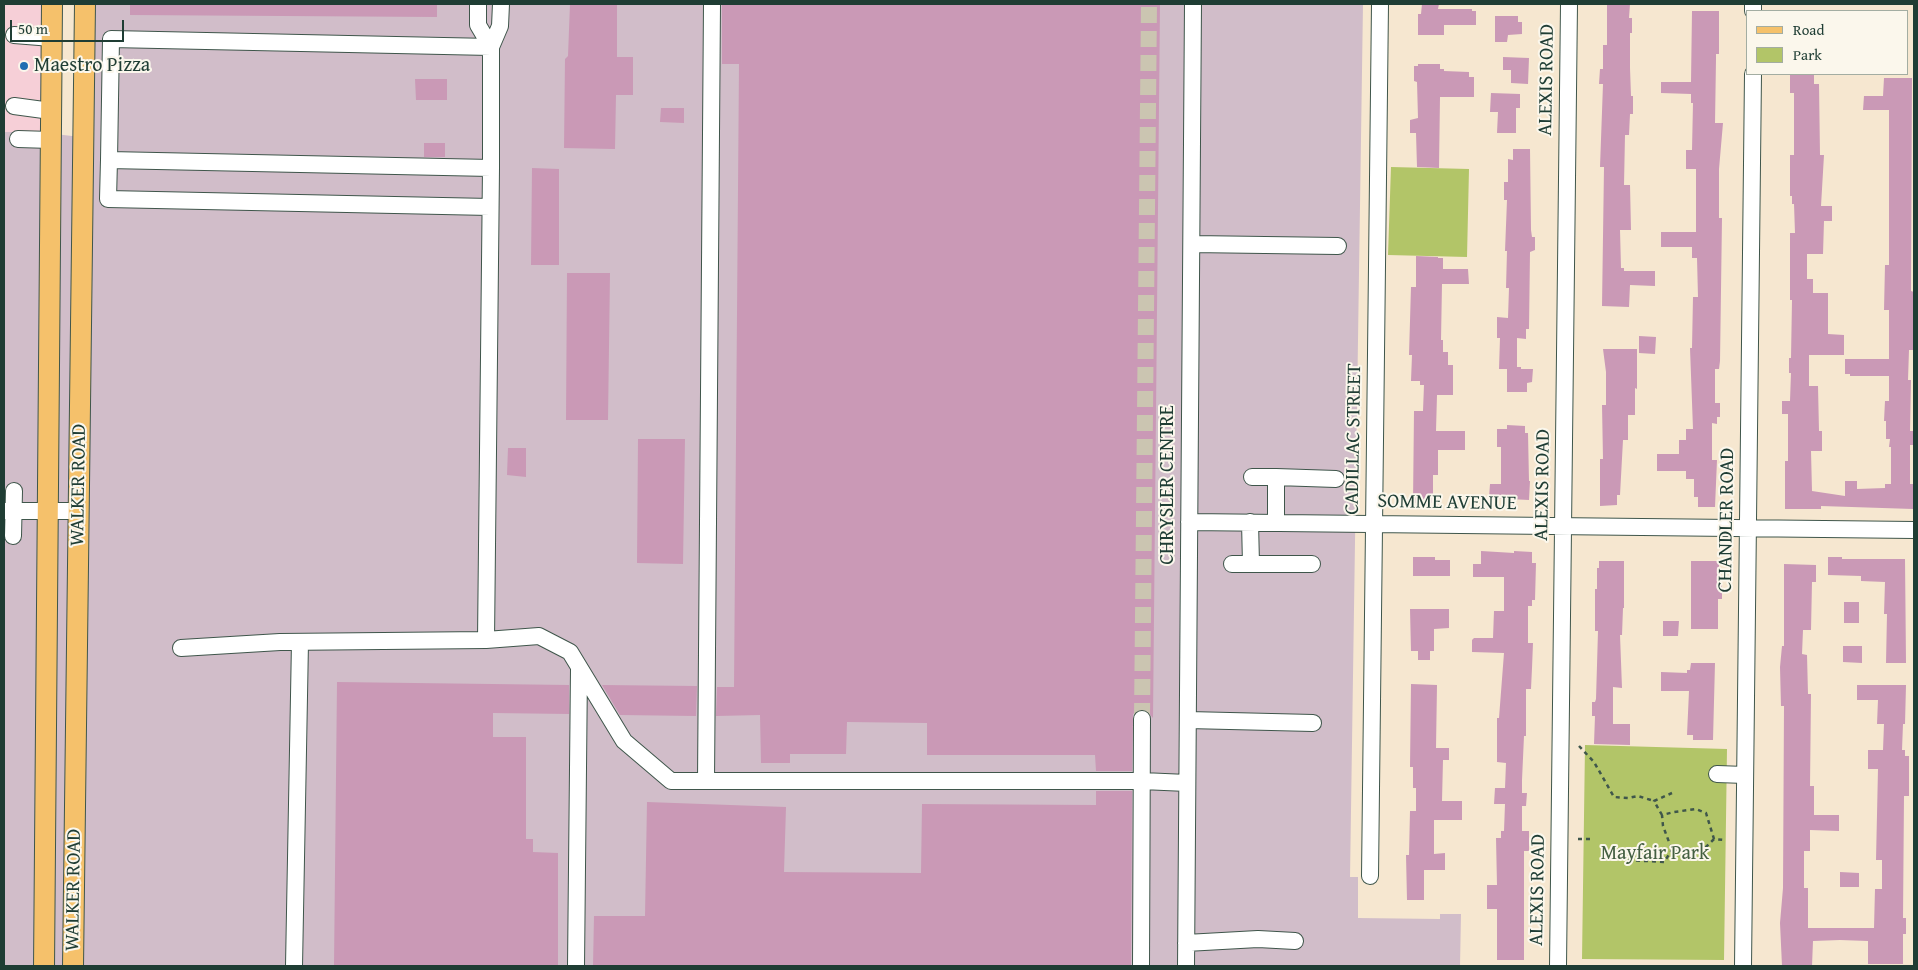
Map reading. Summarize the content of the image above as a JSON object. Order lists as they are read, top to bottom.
{
  "streets": {
    "main road": ["WALKER ROAD"],
    "street": [
      "ALEXIS ROAD",
      "CADILLAC STREET",
      "CHRYSLER CENTRE",
      "SOMME AVENUE",
      "CHANDLER ROAD"
    ]
  },
  "crossings": [
    ["ALEXIS ROAD", "SOMME AVENUE"],
    ["CADILLAC STREET", "SOMME AVENUE"],
    ["CHRYSLER CENTRE", "SOMME AVENUE"],
    ["SOMME AVENUE", "CHANDLER ROAD"]
  ],
  "parks": ["Mayfair Park"],
  "places": ["Maestro Pizza"],
  "legend": ["Road", "Park"],
  "scale_bar": "50 m"
}
